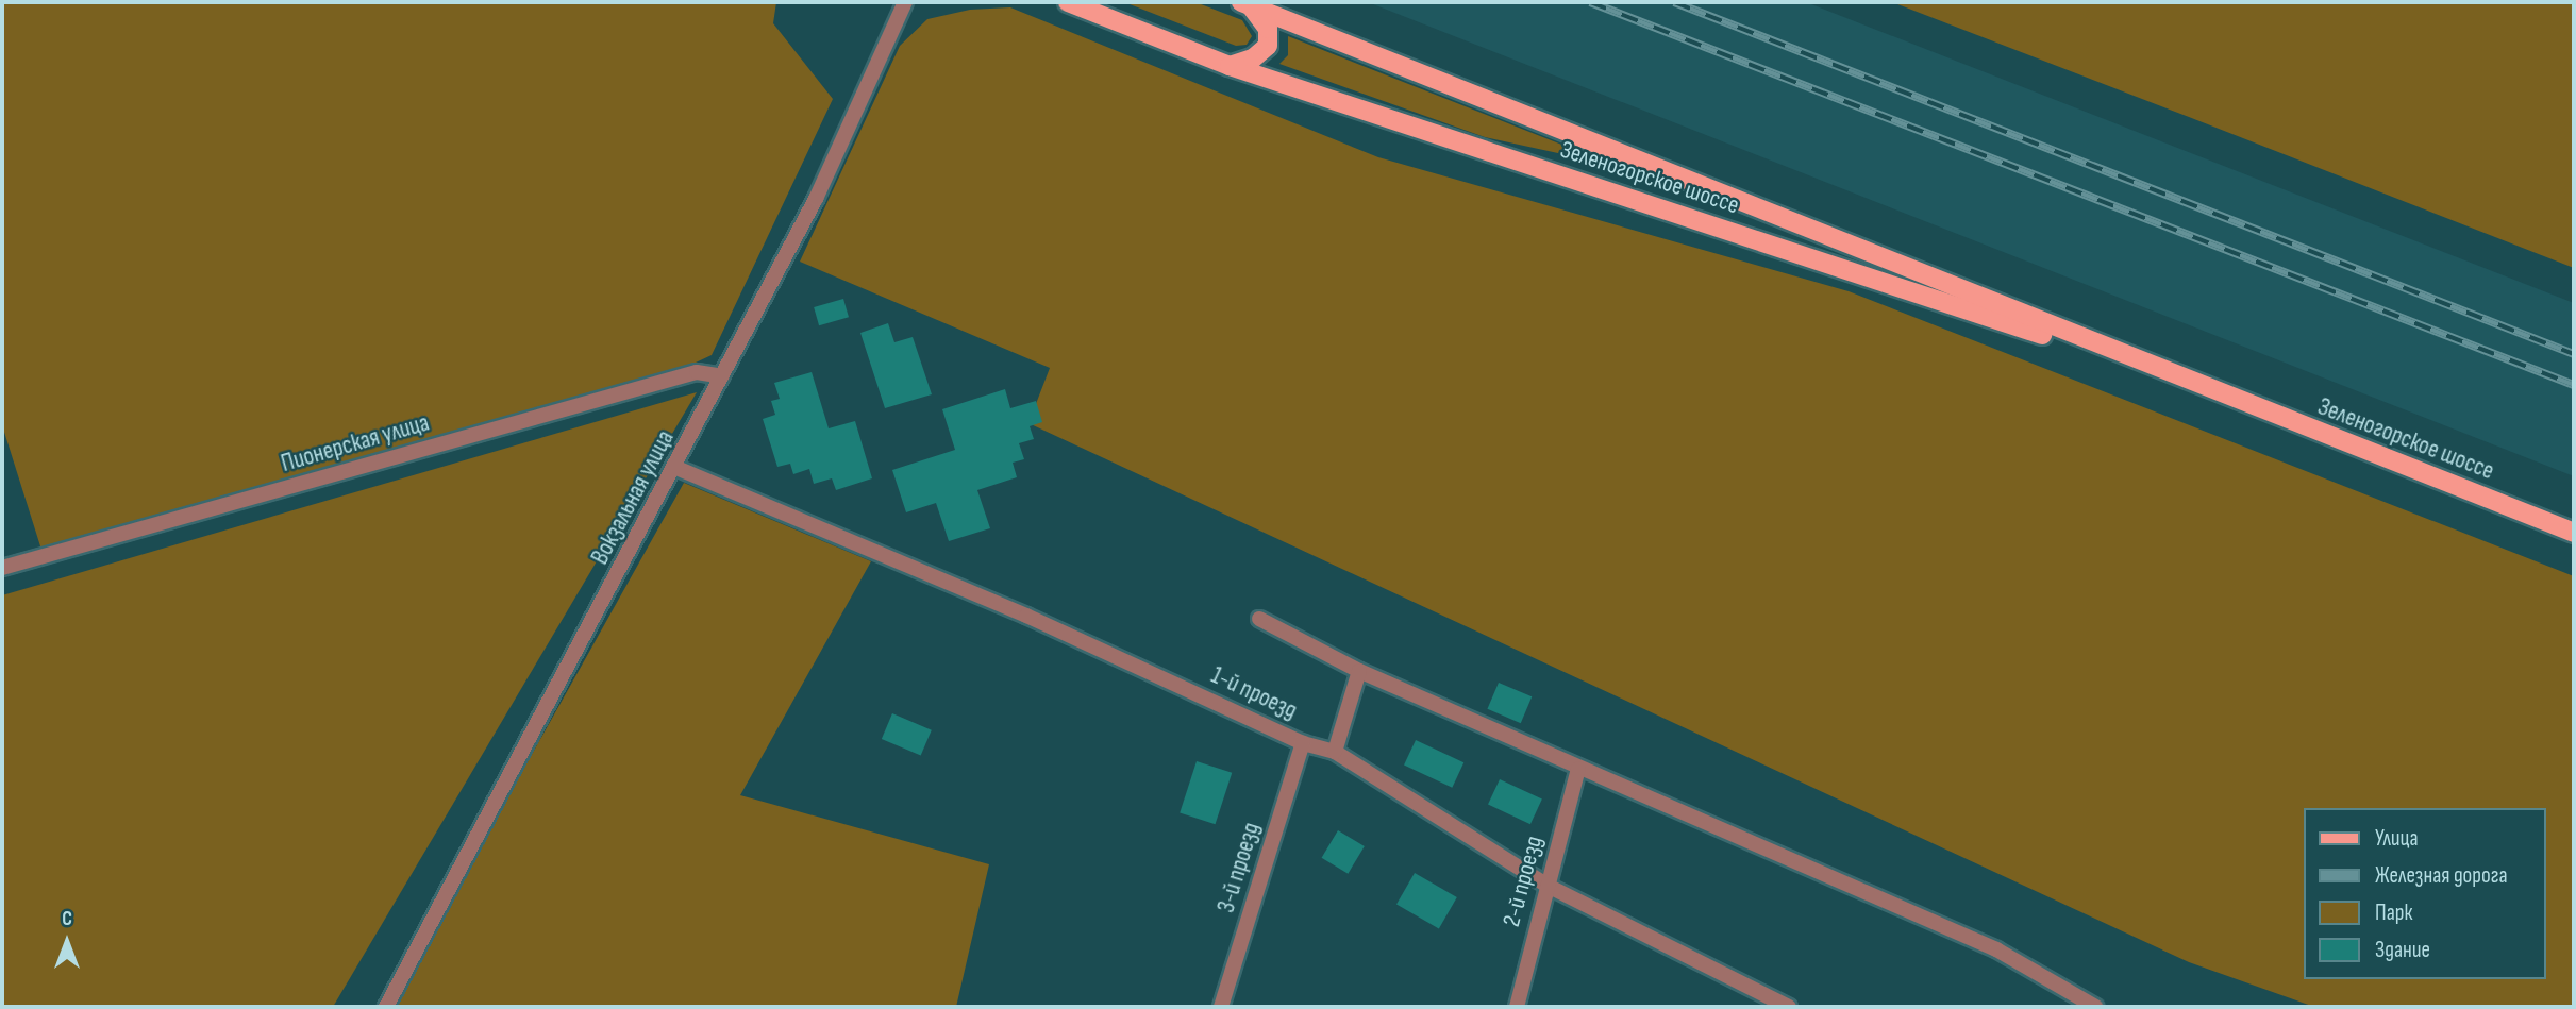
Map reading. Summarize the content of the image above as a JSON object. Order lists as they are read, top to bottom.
{
  "streets": {
    "main road": ["Зеленогорское шоссе"],
    "street": [
      "Пионерская улица",
      "Вокзальная улица",
      "1-й проезд",
      "3-й проезд",
      "2-й проезд"
    ]
  },
  "crossings": [
    ["Пионерская улица", "Вокзальная улица"],
    ["Вокзальная улица", "1-й проезд"],
    ["1-й проезд", "3-й проезд"],
    ["1-й проезд", "2-й проезд"]
  ],
  "legend": [
    "Улица",
    "Железная дорога",
    "Парк",
    "Здание"
  ],
  "north": "top"
}
